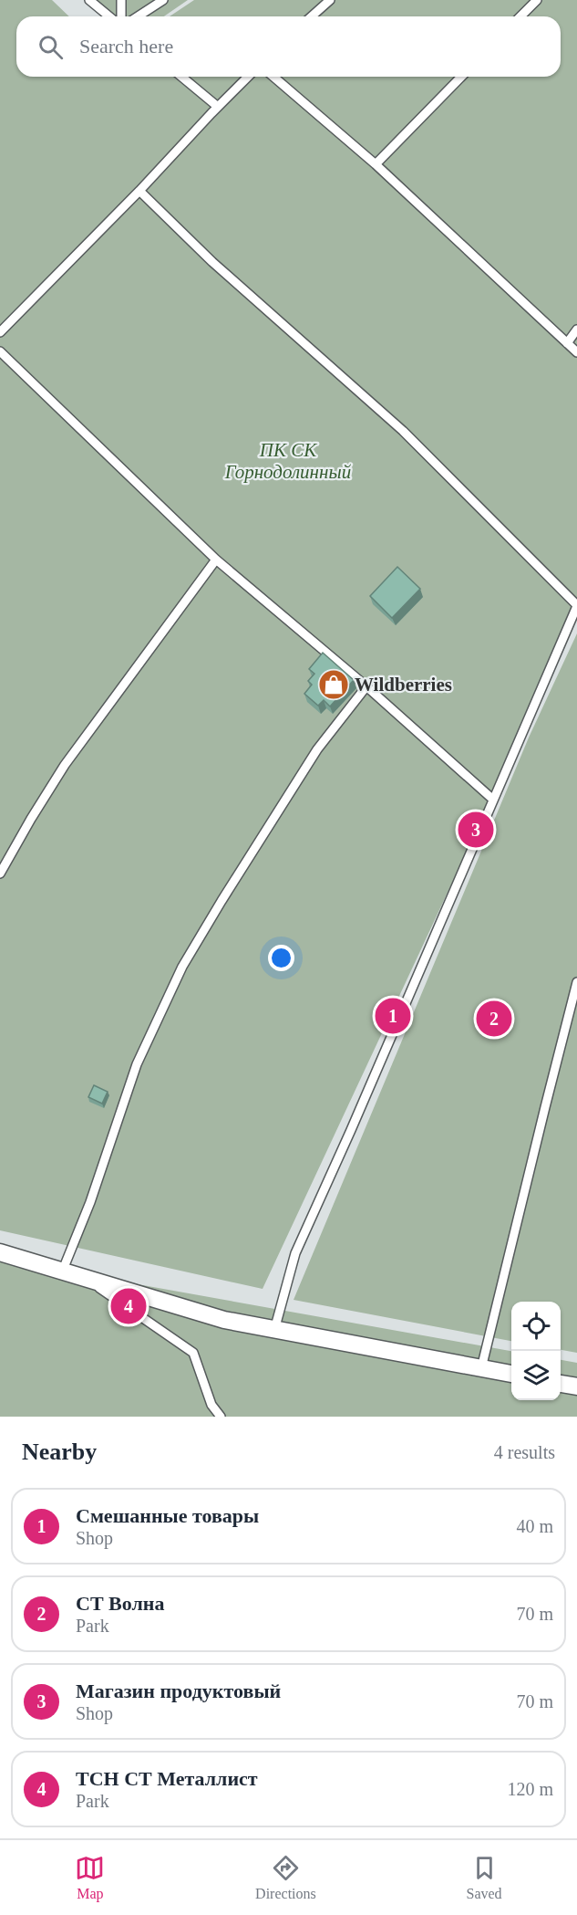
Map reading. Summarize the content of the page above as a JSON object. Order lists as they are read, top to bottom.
{
  "parks": ["ПК СК Горнодолинный"],
  "places": {
    "shop": ["Wildberries"]
  },
  "page": {
    "search": "Search here",
    "pins": [
      "3",
      "1",
      "2",
      "4"
    ],
    "heading": ["Nearby", "4 results"],
    "list": [
      {
        "mark": "1",
        "name": "Смешанные товары",
        "note": "Shop",
        "value": "40 m"
      },
      {
        "mark": "2",
        "name": "СТ Волна",
        "note": "Park",
        "value": "70 m"
      },
      {
        "mark": "3",
        "name": "Магазин продуктовый",
        "note": "Shop",
        "value": "70 m"
      },
      {
        "mark": "4",
        "name": "ТСН СТ Металлист",
        "note": "Park",
        "value": "120 m"
      }
    ],
    "nav": ["Map", "Directions", "Saved"]
  }
}
